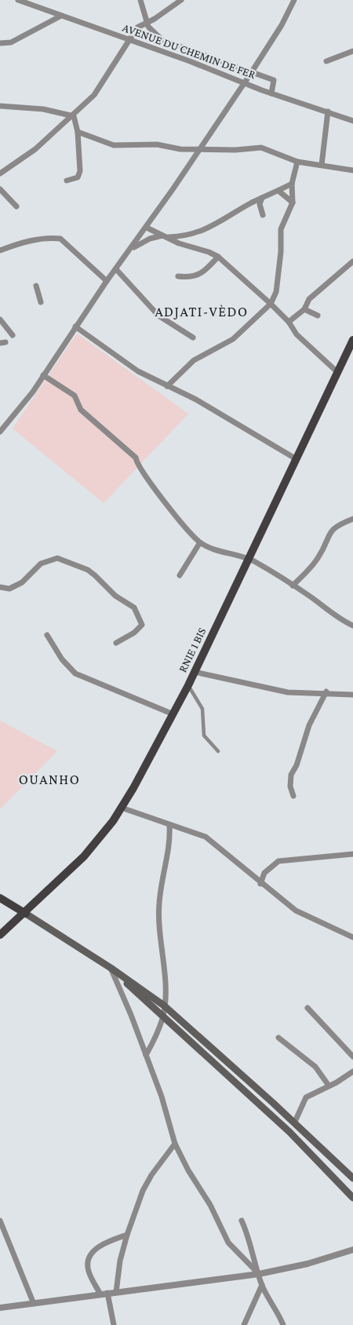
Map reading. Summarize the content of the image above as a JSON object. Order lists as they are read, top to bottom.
{
  "streets": {
    "main road": ["RNIE 1 BIS"],
    "street": ["AVENUE DU CHEMIN DE FER"]
  },
  "districts": ["ADJATI-VÈDO", "OUANHO"]
}
